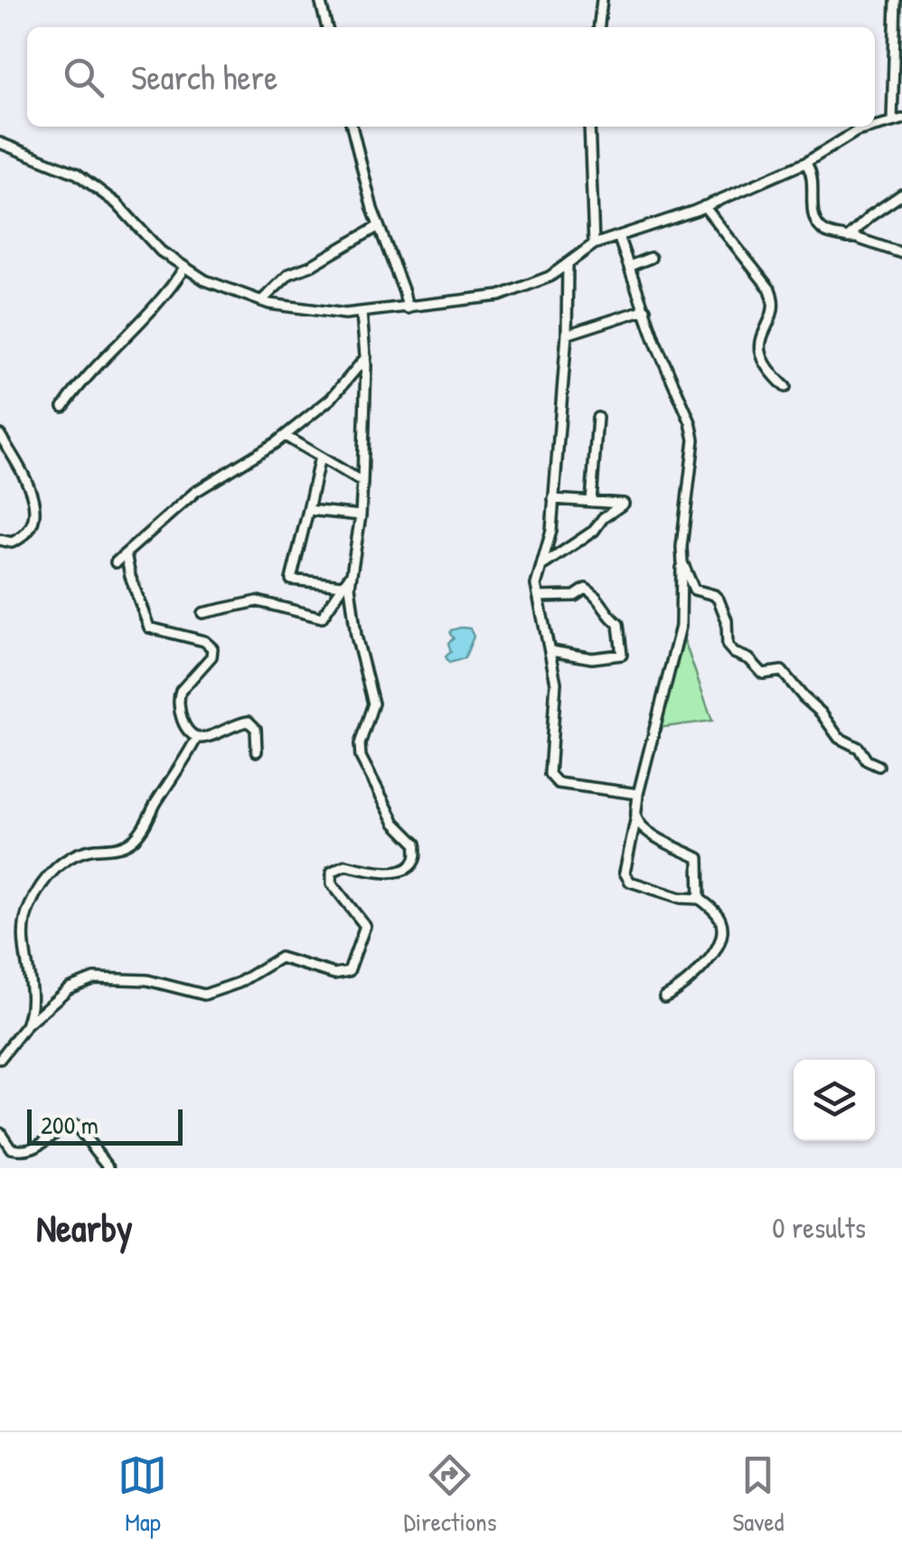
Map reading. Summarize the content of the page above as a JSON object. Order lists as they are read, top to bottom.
{
  "scale_bar": "200 m",
  "page": {
    "search": "Search here",
    "scale": "200 m",
    "heading": ["Nearby", "0 results"],
    "nav": ["Map", "Directions", "Saved"]
  }
}
